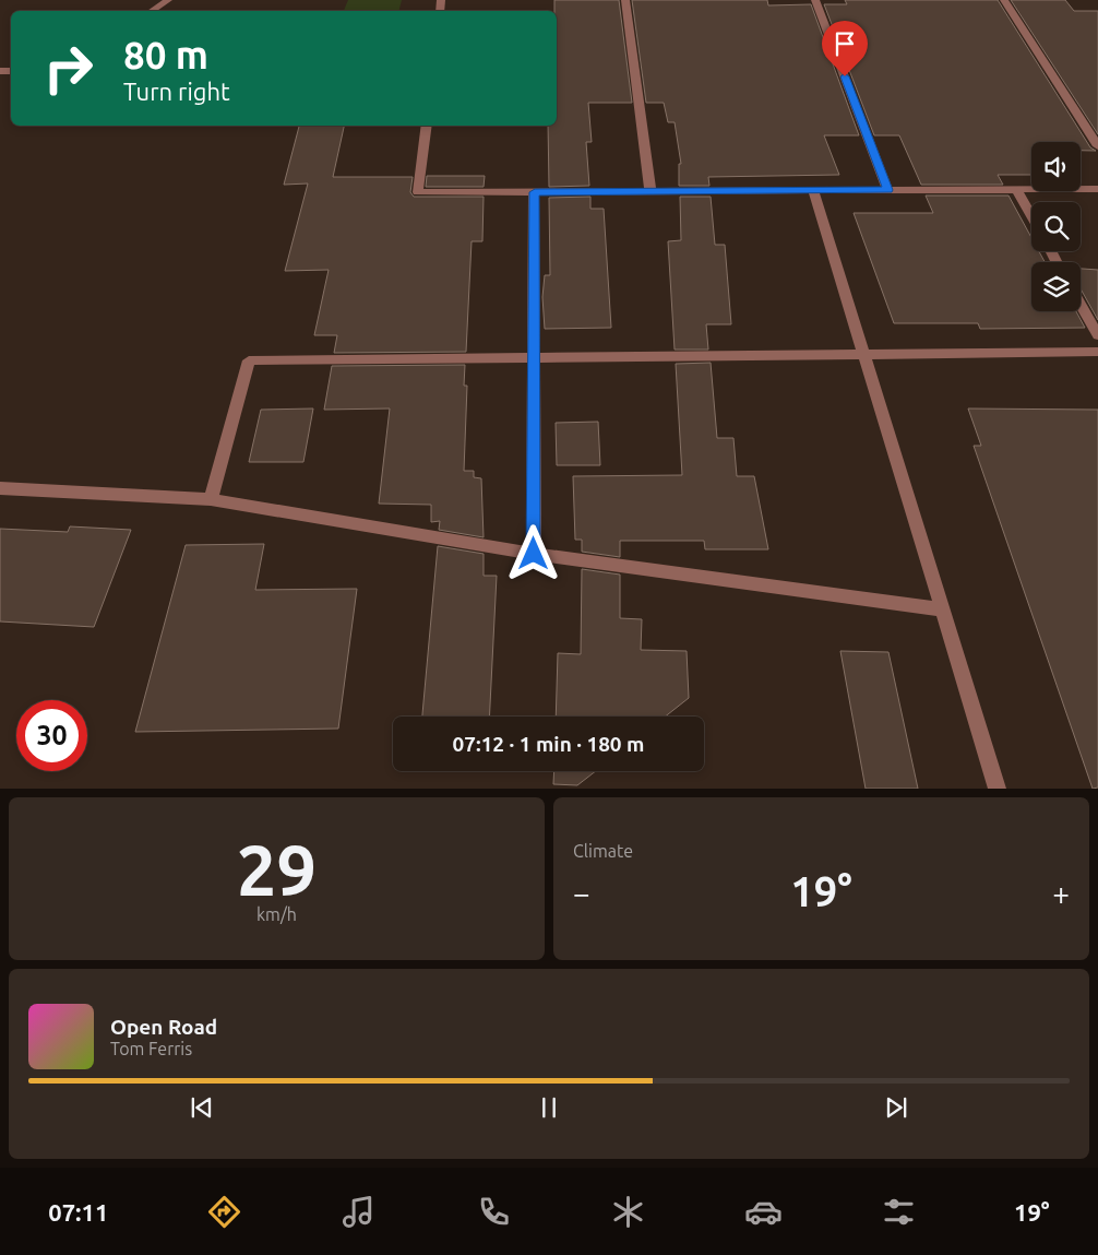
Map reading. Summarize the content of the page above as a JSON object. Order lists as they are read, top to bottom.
{
  "page": {
    "turn": ["80 m", "Turn right"],
    "limit": "30",
    "trip": "07:12 · 1 min · 180 m",
    "tile": [
      ["29", "km/h"],
      "Climate"
    ],
    "heat": ["−", "19°", "+"],
    "song": ["Open Road", "Tom Ferris"],
    "tabs": ["07:11", "19°"]
  }
}
